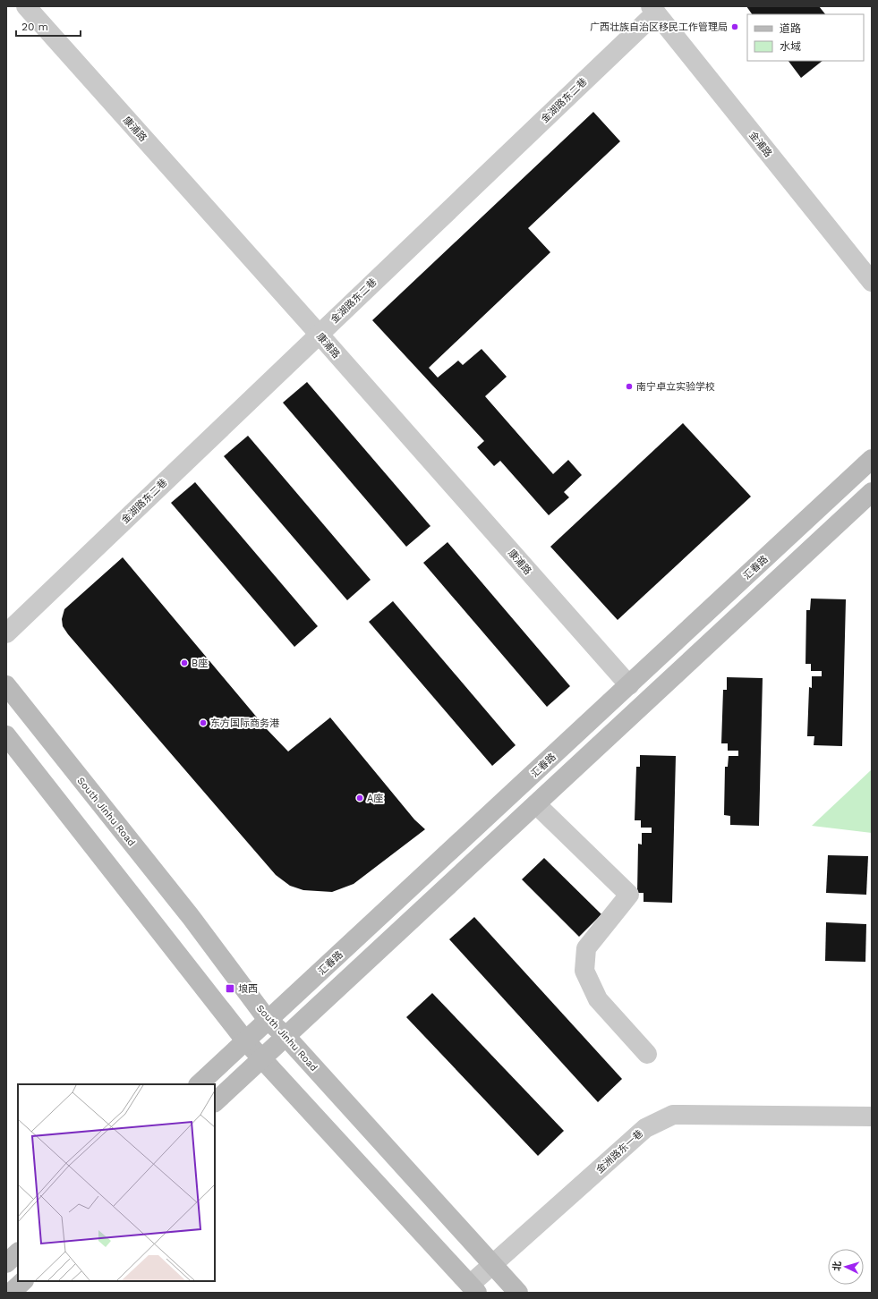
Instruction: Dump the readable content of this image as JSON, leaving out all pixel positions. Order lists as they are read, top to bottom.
{
  "streets": {
    "main road": ["汇春路", "South Jinhu Road"],
    "street": [
      "金湖路东二巷",
      "康浦路",
      "金浦路",
      "金洲路东一巷"
    ]
  },
  "crossings": [
    ["金湖路东二巷", "康浦路"],
    ["金湖路东二巷", "金浦路"],
    ["康浦路", "汇春路"],
    ["汇春路", "South Jinhu Road"],
    ["South Jinhu Road", "金洲路东一巷"]
  ],
  "places": {
    "other": [
      "广西壮族自治区移民工作管理局",
      "南宁卓立实验学校",
      "B座",
      "东方国际商务港",
      "A座"
    ],
    "transit": ["埌西"]
  },
  "legend": ["道路", "水域"],
  "scale_bar": "20 m",
  "north": "left"
}
